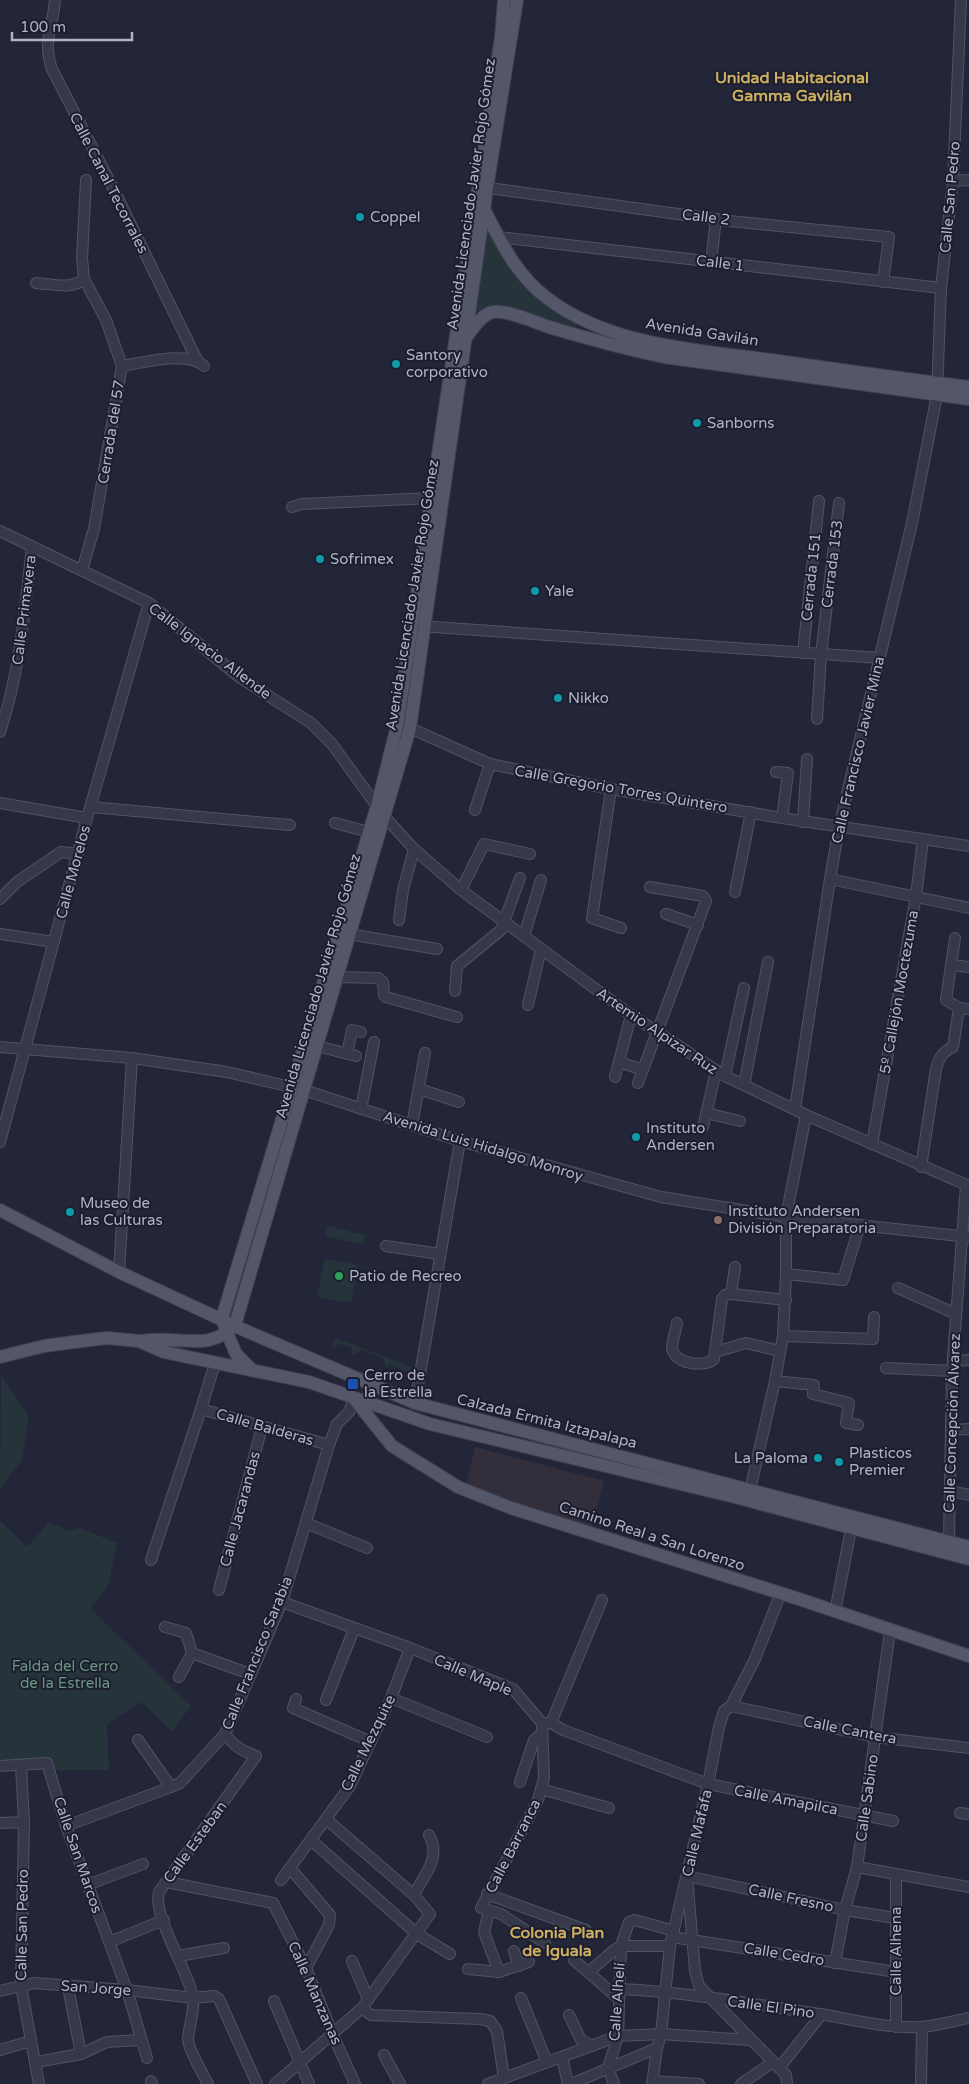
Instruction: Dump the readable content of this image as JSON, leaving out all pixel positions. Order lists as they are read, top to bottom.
{
  "streets": {
    "main road": [
      "Avenida Licenciado Javier Rojo Gómez",
      "Avenida Gavilán",
      "Calzada Ermita Iztapalapa",
      "Camino Real a San Lorenzo"
    ],
    "street": [
      "Calle Canal Tecorrales",
      "Calle San Pedro",
      "Calle 2",
      "Calle 1",
      "Cerrada del 57",
      "Cerrada 153",
      "Cerrada 151",
      "Calle Primavera",
      "Calle Ignacio Allende",
      "Calle Francisco Javier Mina",
      "Calle Gregorio Torres Quintero",
      "Calle Morelos",
      "5º Callejón Moctezuma",
      "Artemio Alpizar Ruz",
      "Avenida Luis Hidalgo Monroy",
      "Calle Concepción Álvarez",
      "Calle Balderas",
      "Calle Jacarandas",
      "Calle Francisco Sarabia",
      "Calle Maple",
      "Calle Cantera",
      "Calle Mezquite",
      "Calle Sabino",
      "Calle Amapilca",
      "Calle Mafafa",
      "Calle Esteban",
      "Calle Barranca",
      "Calle San Marcos",
      "Calle Fresno",
      "Calle Alhena",
      "Calle Cedro",
      "San Jorge",
      "Calle Manzanas",
      "Calle Alhelí",
      "Calle El Pino"
    ]
  },
  "crossings": [
    ["Calle Canal Tecorrales", "Cerrada del 57"],
    ["Avenida Licenciado Javier Rojo Gómez", "Calle 2"],
    ["Avenida Licenciado Javier Rojo Gómez", "Avenida Gavilán"],
    ["Avenida Licenciado Javier Rojo Gómez", "Calle Ignacio Allende"],
    ["Avenida Licenciado Javier Rojo Gómez", "Calle Gregorio Torres Quintero"],
    ["Avenida Licenciado Javier Rojo Gómez", "Artemio Alpizar Ruz"],
    ["Avenida Licenciado Javier Rojo Gómez", "Avenida Luis Hidalgo Monroy"],
    ["Avenida Licenciado Javier Rojo Gómez", "Calzada Ermita Iztapalapa"],
    ["Calle San Pedro", "Calle 1"],
    ["Calle San Pedro", "Avenida Gavilán"],
    ["Calle San Pedro", "Calle Francisco Javier Mina"],
    ["Calle San Pedro", "Calle San Marcos"],
    ["Calle San Pedro", "San Jorge"],
    ["Calle 2", "Calle 1"],
    ["Calle 1", "Avenida Gavilán"],
    ["Avenida Gavilán", "Calle Francisco Javier Mina"],
    ["Cerrada del 57", "Calle Ignacio Allende"],
    ["Calle Primavera", "Calle Ignacio Allende"],
    ["Calle Ignacio Allende", "Calle Morelos"],
    ["Calle Ignacio Allende", "Artemio Alpizar Ruz"],
    ["Calle Francisco Javier Mina", "Calle Gregorio Torres Quintero"],
    ["Calle Francisco Javier Mina", "Artemio Alpizar Ruz"],
    ["Calle Gregorio Torres Quintero", "5º Callejón Moctezuma"],
    ["Calle Morelos", "Avenida Luis Hidalgo Monroy"],
    ["5º Callejón Moctezuma", "Artemio Alpizar Ruz"],
    ["Artemio Alpizar Ruz", "Calle Concepción Álvarez"],
    ["Avenida Luis Hidalgo Monroy", "Calle Concepción Álvarez"],
    ["Calzada Ermita Iztapalapa", "Calle Concepción Álvarez"],
    ["Calzada Ermita Iztapalapa", "Camino Real a San Lorenzo"],
    ["Calzada Ermita Iztapalapa", "Calle Francisco Sarabia"],
    ["Calle Balderas", "Calle Jacarandas"],
    ["Calle Balderas", "Calle Francisco Sarabia"],
    ["Camino Real a San Lorenzo", "Calle Francisco Sarabia"],
    ["Camino Real a San Lorenzo", "Calle Sabino"],
    ["Camino Real a San Lorenzo", "Calle Mafafa"],
    ["Calle Francisco Sarabia", "Calle Maple"],
    ["Calle Francisco Sarabia", "Calle Esteban"],
    ["Calle Francisco Sarabia", "Calle San Marcos"],
    ["Calle Maple", "Calle Mezquite"],
    ["Calle Maple", "Calle Amapilca"],
    ["Calle Maple", "Calle Mafafa"],
    ["Calle Maple", "Calle Barranca"],
    ["Calle Cantera", "Calle Sabino"],
    ["Calle Cantera", "Calle Mafafa"],
    ["Calle Sabino", "Calle Amapilca"],
    ["Calle Sabino", "Calle Fresno"],
    ["Calle Sabino", "Calle Cedro"],
    ["Calle Amapilca", "Calle Mafafa"],
    ["Calle Mafafa", "Calle Fresno"],
    ["Calle Mafafa", "Calle Cedro"],
    ["Calle Mafafa", "Calle Alhelí"],
    ["Calle Mafafa", "Calle El Pino"],
    ["Calle Esteban", "San Jorge"],
    ["Calle Esteban", "Calle Manzanas"],
    ["Calle San Marcos", "San Jorge"],
    ["Calle Fresno", "Calle Alhena"],
    ["Calle Alhena", "Calle Cedro"],
    ["Calle Alhena", "Calle El Pino"],
    ["Calle Cedro", "Calle Alhelí"],
    ["Calle Alhelí", "Calle El Pino"]
  ],
  "districts": ["Unidad Habitacional Gamma Gavilán", "Colonia Plan de Iguala"],
  "parks": ["Falda del Cerro de la Estrella"],
  "places": {
    "other": [
      "Coppel",
      "Santory corporativo",
      "Sanborns",
      "Sofrimex",
      "Yale",
      "Nikko",
      "Instituto Andersen",
      "Museo de las Culturas",
      "Instituto Andersen División Preparatoria",
      "Patio de Recreo",
      "La Paloma",
      "Plasticos Premier"
    ],
    "transit": ["Cerro de la Estrella"]
  },
  "scale_bar": "100 m"
}
